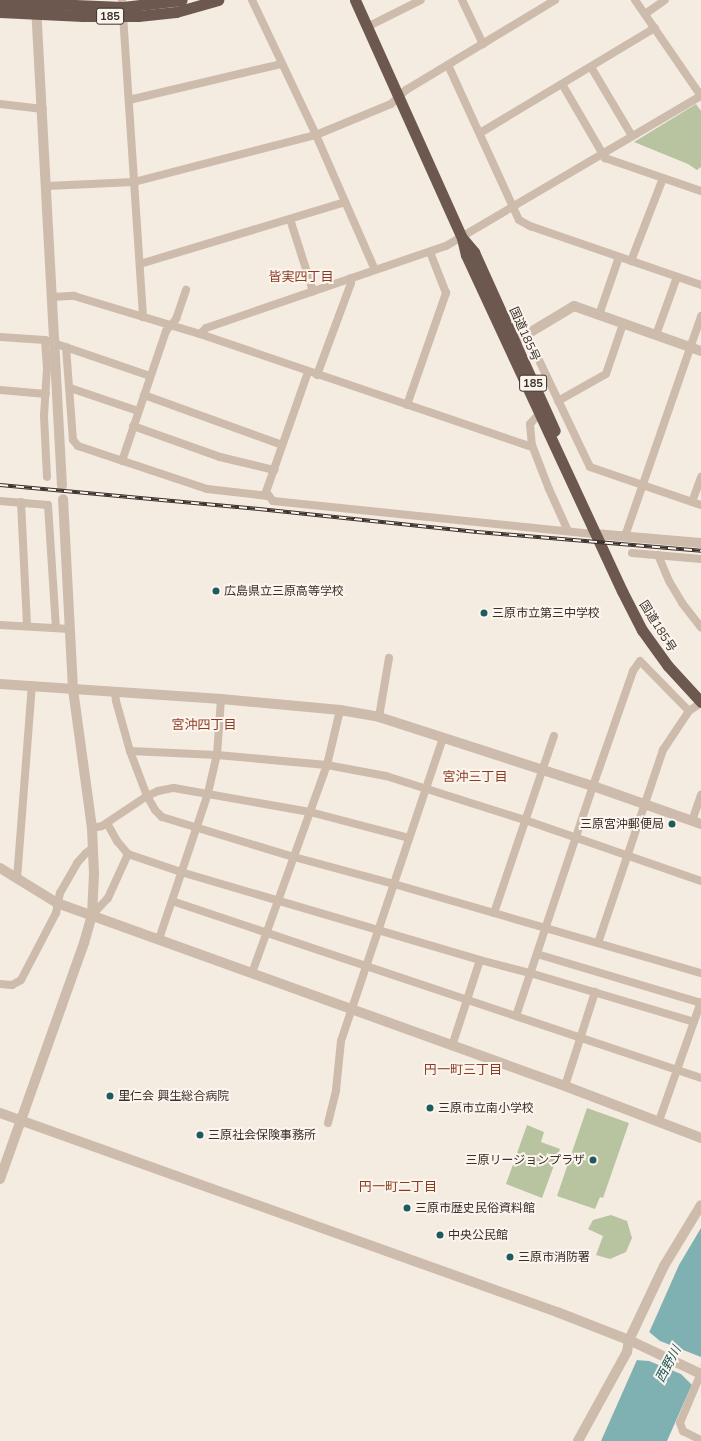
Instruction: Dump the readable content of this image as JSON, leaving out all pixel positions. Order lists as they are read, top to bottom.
{
  "streets": {
    "highway": ["185", "国道185号"]
  },
  "districts": [
    "皆実四丁目",
    "宮沖四丁目",
    "宮沖三丁目",
    "円一町三丁目",
    "円一町二丁目"
  ],
  "water": ["西野川"],
  "places": [
    "広島県立三原高等学校",
    "三原市立第三中学校",
    "三原宮沖郵便局",
    "里仁会 興生総合病院",
    "三原市立南小学校",
    "三原社会保険事務所",
    "三原リージョンプラザ",
    "三原市歴史民俗資料館",
    "中央公民館",
    "三原市消防署"
  ]
}
